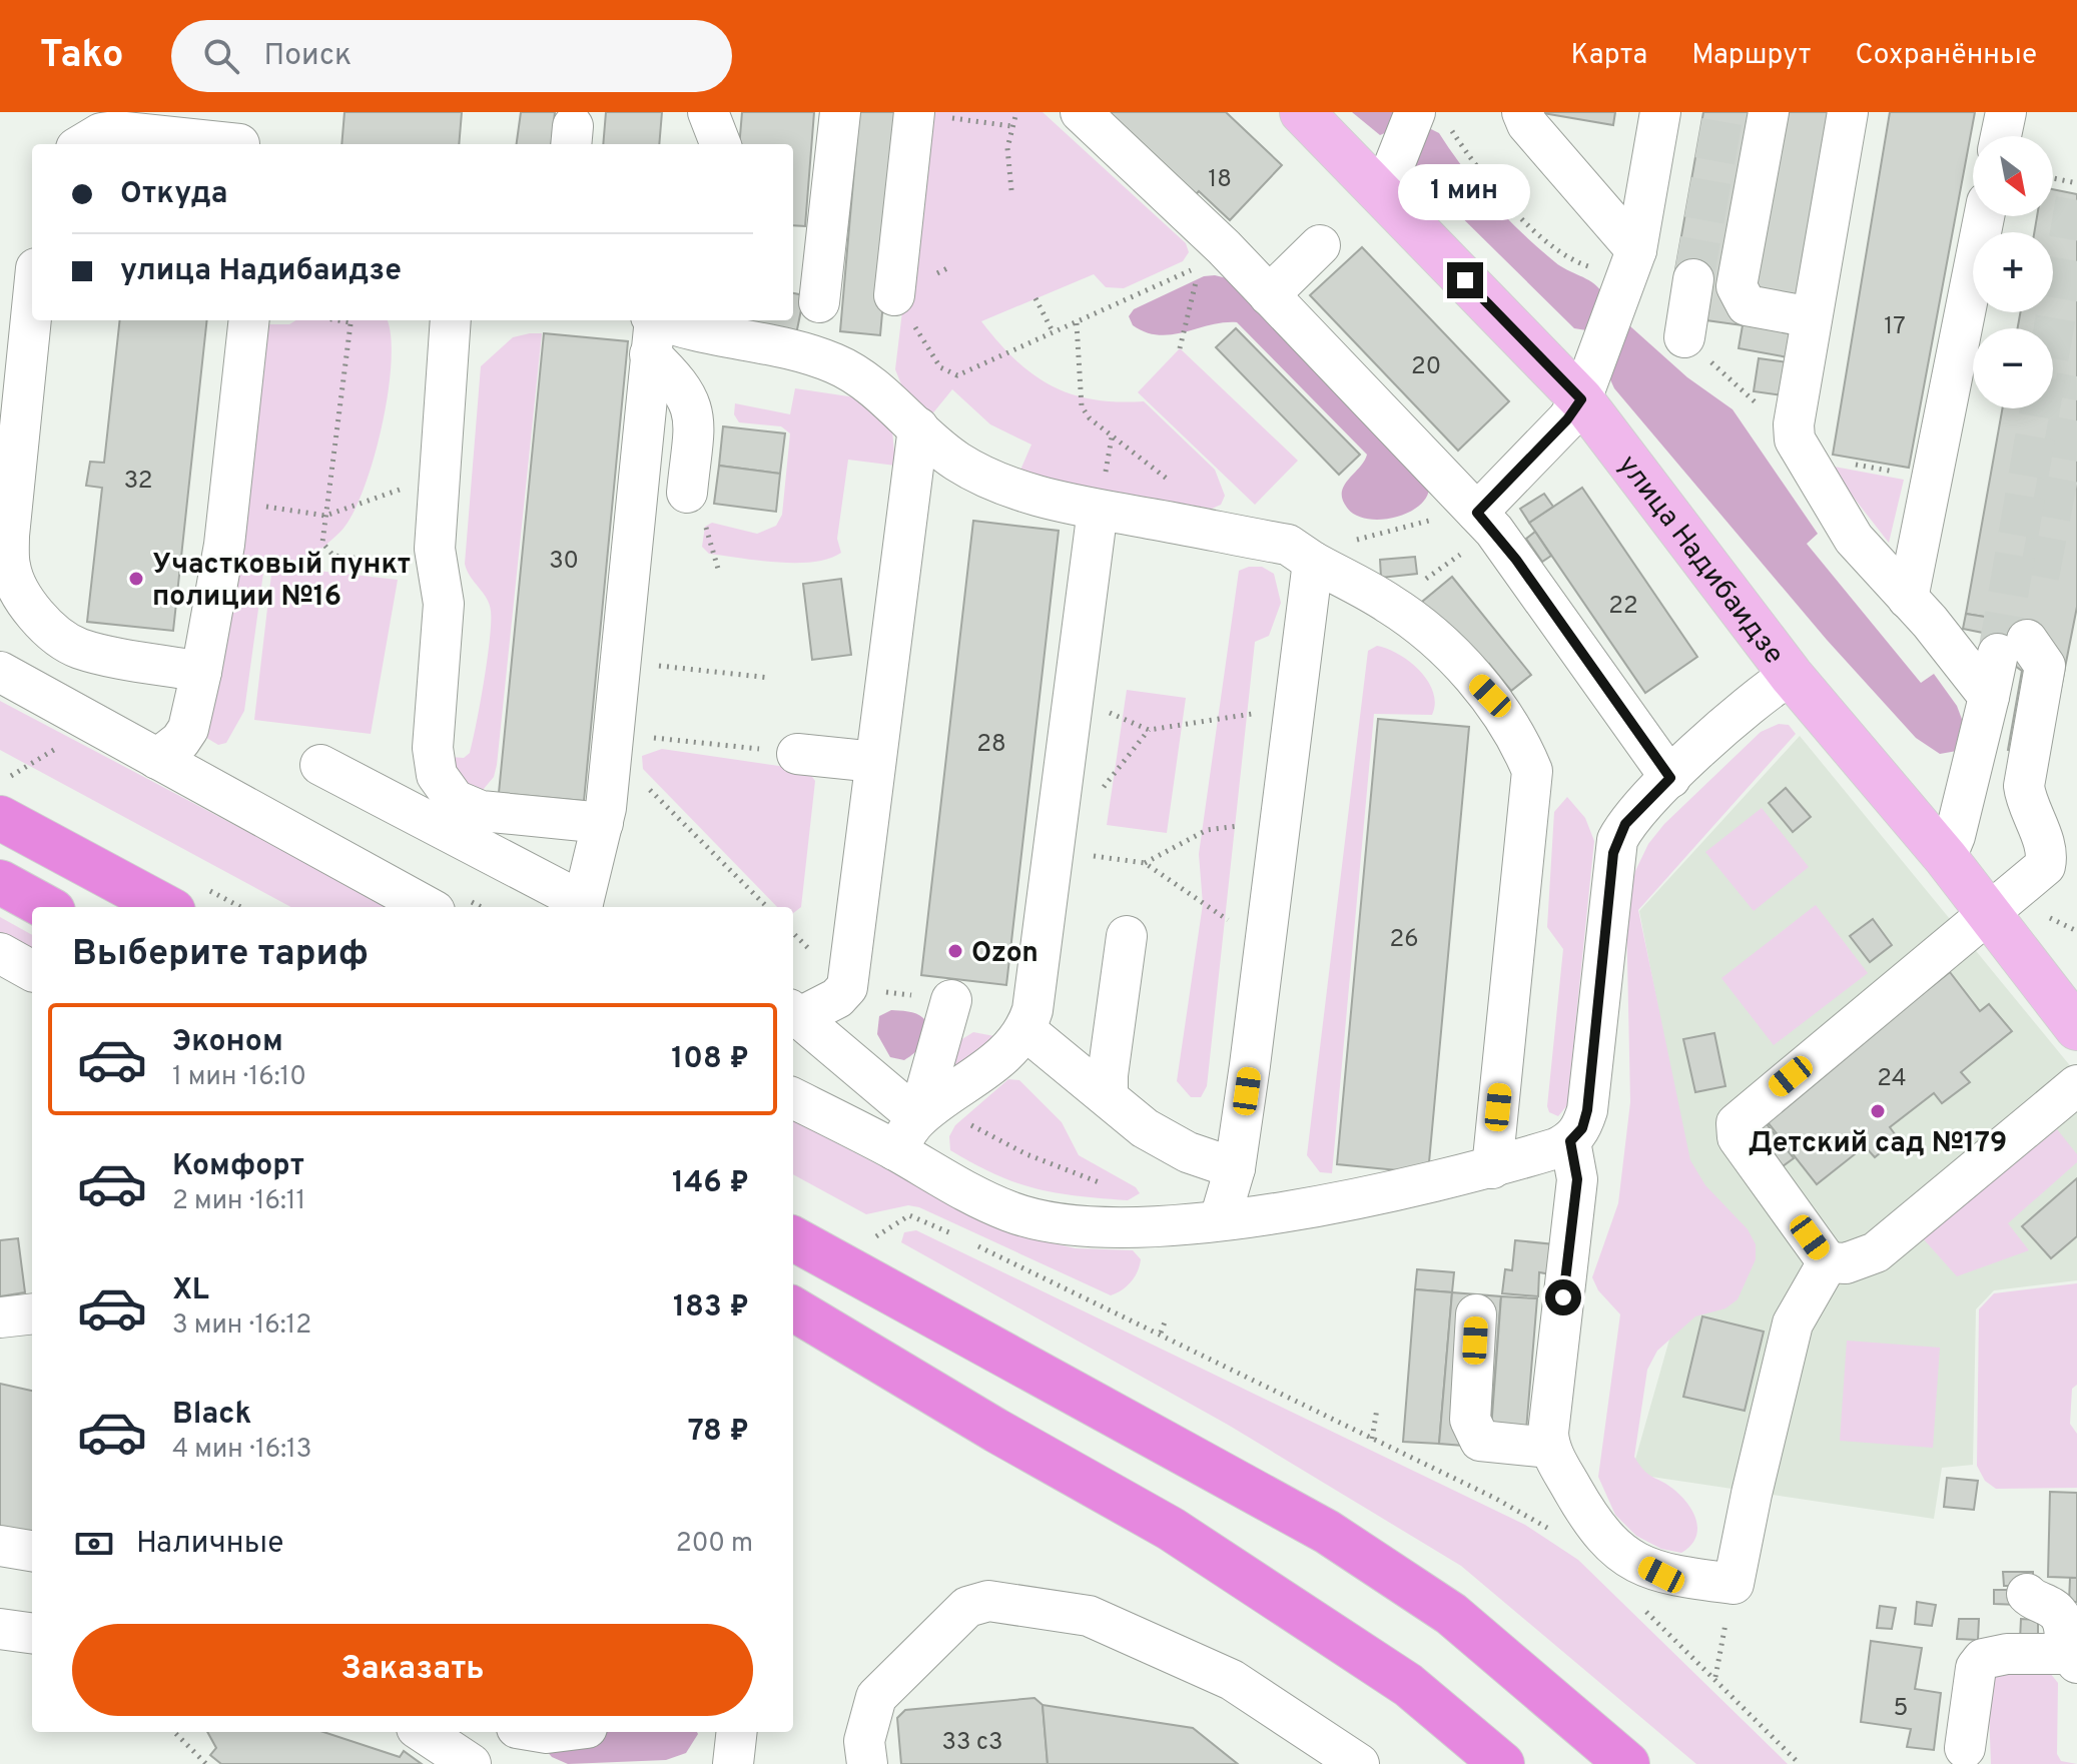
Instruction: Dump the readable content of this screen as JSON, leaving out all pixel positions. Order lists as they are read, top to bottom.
{
  "streets": {
    "main road": ["улица Надибаидзе"]
  },
  "places": ["Участковый пункт полиции №16", "Ozon", "Детский сад №179"],
  "house_numbers": [
    "18",
    "17",
    "20",
    "32",
    "30",
    "22",
    "28",
    "26",
    "24",
    "5",
    "33 с3"
  ],
  "north": "bottom right",
  "page": {
    "header": "Tako",
    "search": "Поиск",
    "nav": ["Карта", "Маршрут", "Сохранённые"],
    "map_buttons": ["+", "−"],
    "banner": ["Откуда", "улица Надибаидзе"],
    "bubble": "1 мин",
    "heading": "Выберите тариф",
    "list": [
      {
        "name": "Эконом",
        "note": "1 мин · 16:10",
        "value": "108 ₽"
      },
      {
        "name": "Комфорт",
        "note": "2 мин · 16:11",
        "value": "146 ₽"
      },
      {
        "name": "XL",
        "note": "3 мин · 16:12",
        "value": "183 ₽"
      },
      {
        "name": "Black",
        "note": "4 мин · 16:13",
        "value": "78 ₽"
      }
    ],
    "pay": ["Наличные", "200 m"],
    "buttons": "Заказать"
  }
}
